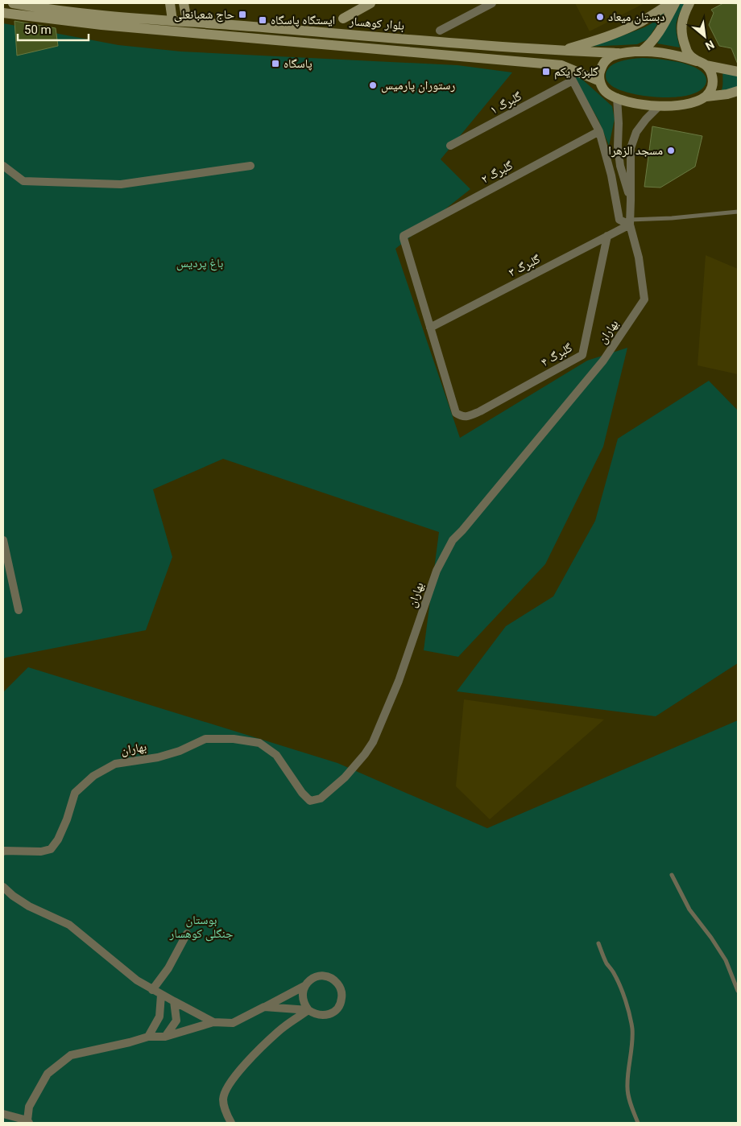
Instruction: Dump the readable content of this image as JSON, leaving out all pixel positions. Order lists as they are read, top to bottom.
{
  "streets": {
    "main road": ["بلوار کوهسار"],
    "street": [
      "گلبرگ ۱",
      "گلبرگ ۲",
      "گلبرگ ۳",
      "بهاران",
      "گلبرگ ۴"
    ]
  },
  "crossings": [
    ["گلبرگ ۲", "گلبرگ ۳"],
    ["گلبرگ ۲", "گلبرگ ۴"],
    ["گلبرگ ۳", "بهاران"],
    ["گلبرگ ۳", "گلبرگ ۴"]
  ],
  "parks": ["باغ پردیس", "بوستان جنگلی کوهسار"],
  "places": {
    "transit": [
      "حاج شعبانعلی",
      "ایستگاه پاسگاه",
      "پاسگاه",
      "گلبرگ یکم"
    ],
    "other": ["دبستان میعاد", "رستوران پارمیس", "مسجد الزهرا"]
  },
  "scale_bar": "50 m",
  "north": "bottom right"
}
